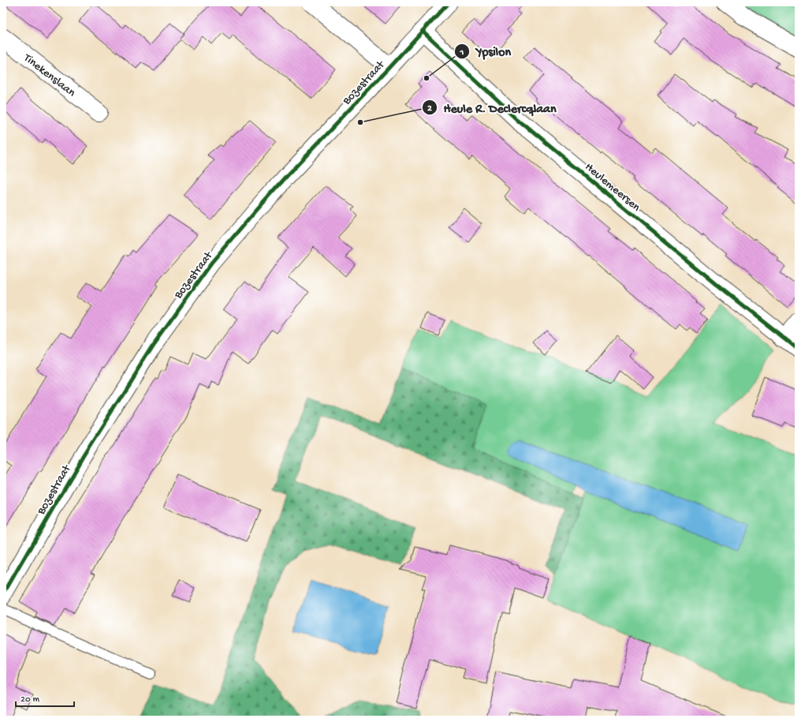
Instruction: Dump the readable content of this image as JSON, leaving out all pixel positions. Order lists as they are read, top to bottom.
{
  "streets": {
    "street": ["Tinekenslaan", "Bozestraat", "Heulemeersen"]
  },
  "crossings": [
    ["Bozestraat", "Heulemeersen"]
  ],
  "places": ["Ypsilon", "Heule R. Declercqlaan"],
  "scale_bar": "20 m"
}
